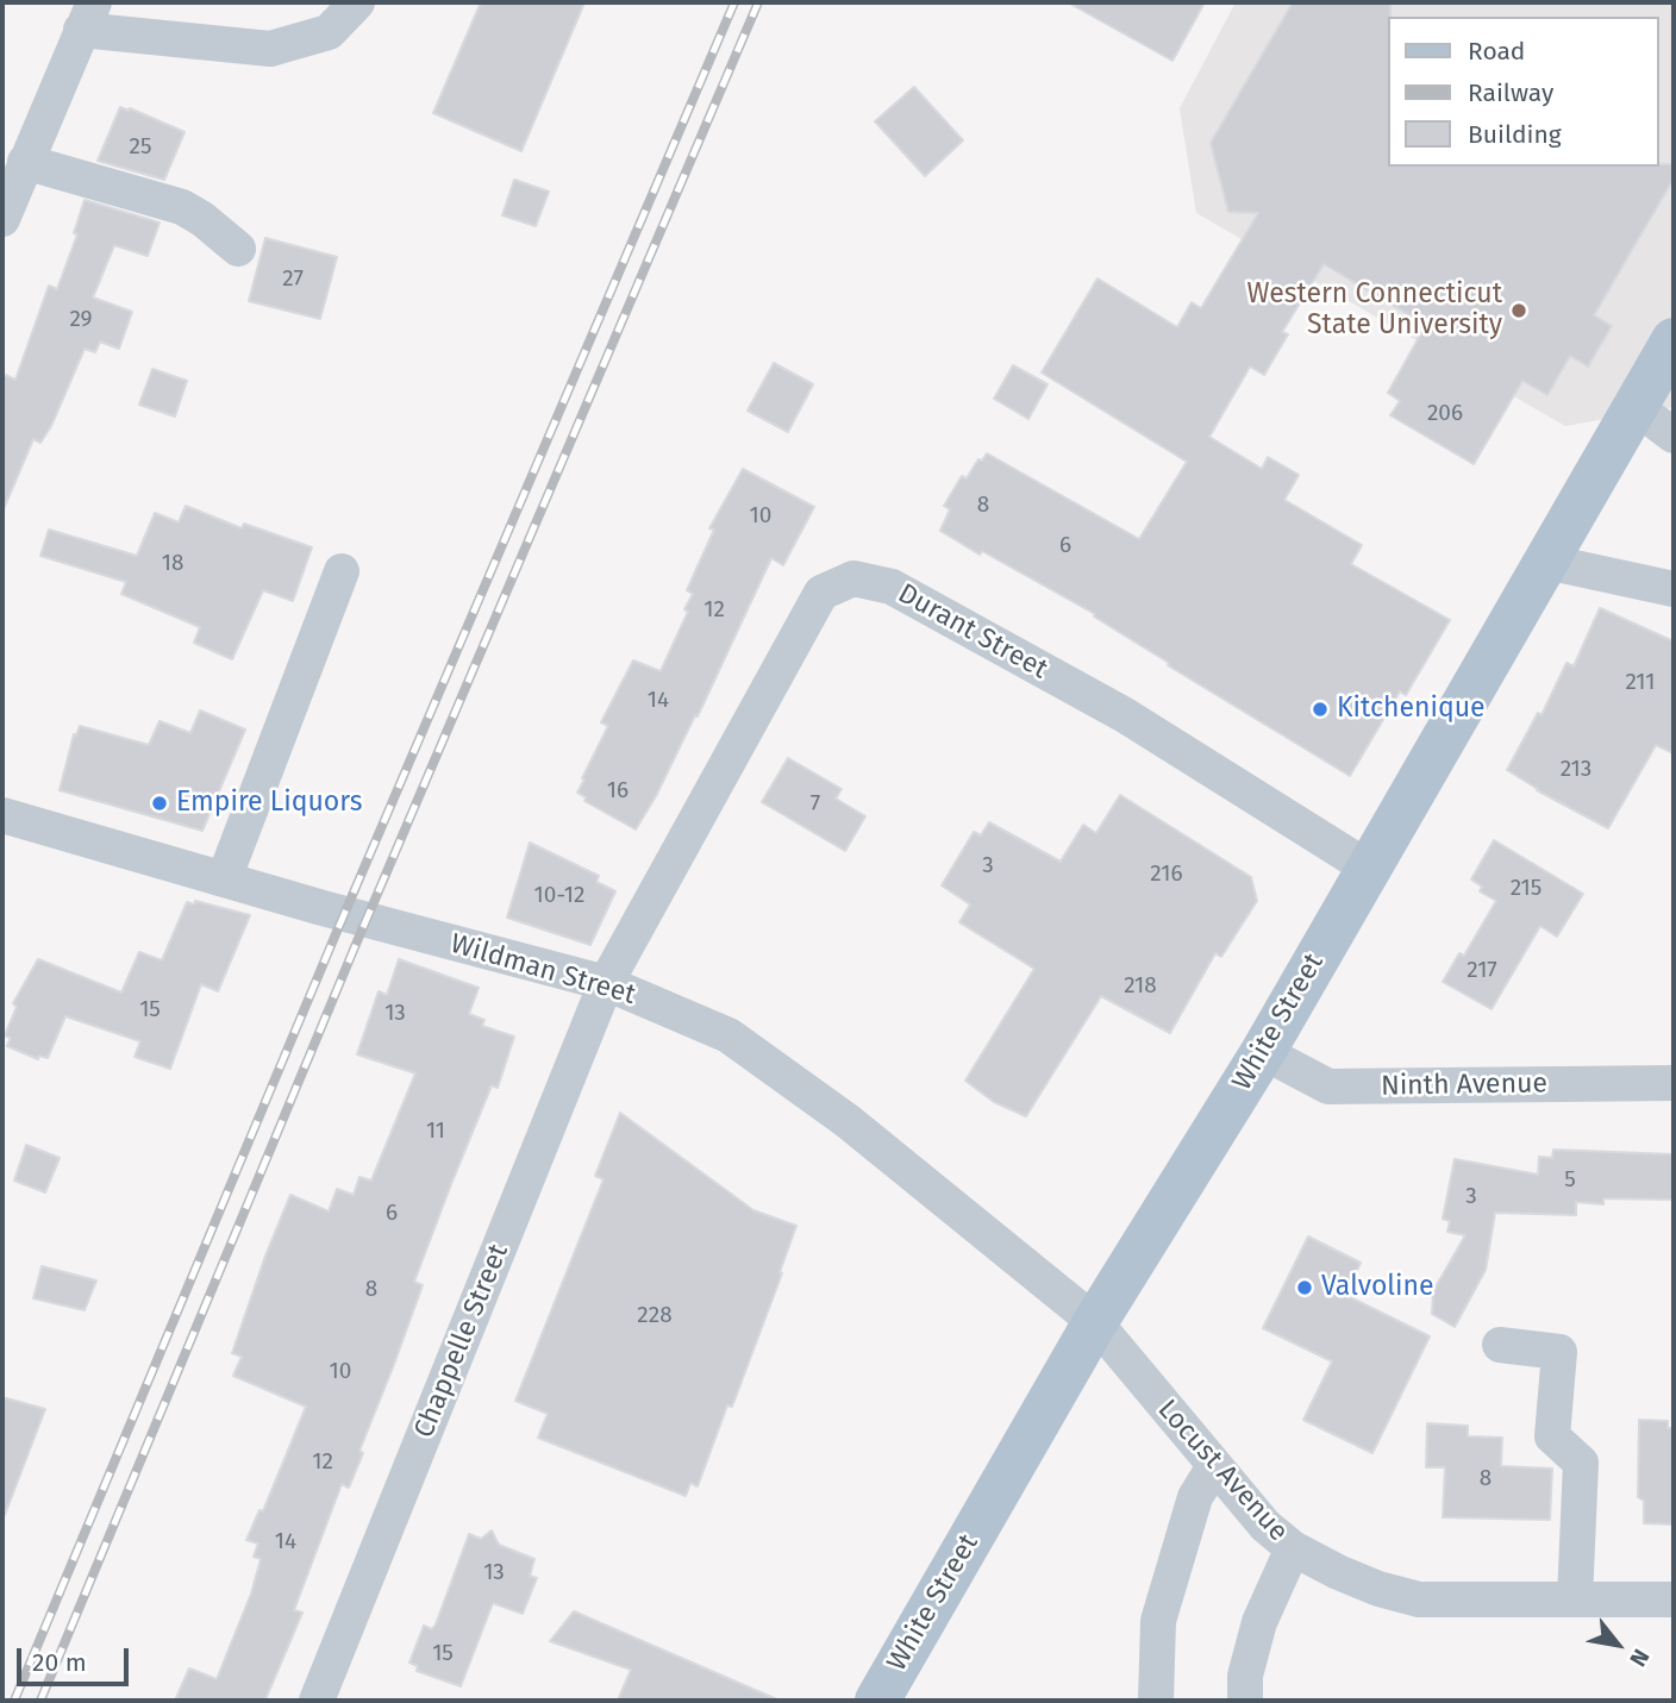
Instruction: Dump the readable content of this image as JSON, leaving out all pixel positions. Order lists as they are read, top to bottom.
{
  "streets": {
    "main road": ["White Street"],
    "street": [
      "Durant Street",
      "Wildman Street",
      "Ninth Avenue",
      "Chappelle Street",
      "Locust Avenue"
    ]
  },
  "crossings": [
    ["Durant Street", "Wildman Street"],
    ["Durant Street", "White Street"],
    ["Durant Street", "Chappelle Street"],
    ["Wildman Street", "White Street"],
    ["Wildman Street", "Chappelle Street"],
    ["Wildman Street", "Locust Avenue"],
    ["White Street", "Ninth Avenue"],
    ["White Street", "Locust Avenue"]
  ],
  "places": [
    "Western Connecticut State University",
    "Kitchenique",
    "Empire Liquors",
    "Valvoline"
  ],
  "house_numbers": [
    "25",
    "27",
    "29",
    "206",
    "8",
    "10",
    "6",
    "18",
    "12",
    "211",
    "14",
    "213",
    "16",
    "7",
    "3",
    "216",
    "215",
    "10-12",
    "217",
    "218",
    "15",
    "13",
    "11",
    "5",
    "3",
    "6",
    "8",
    "228",
    "10",
    "12",
    "8",
    "14",
    "13",
    "15"
  ],
  "legend": ["Road", "Railway", "Building"],
  "scale_bar": "20 m",
  "north": "bottom right"
}
